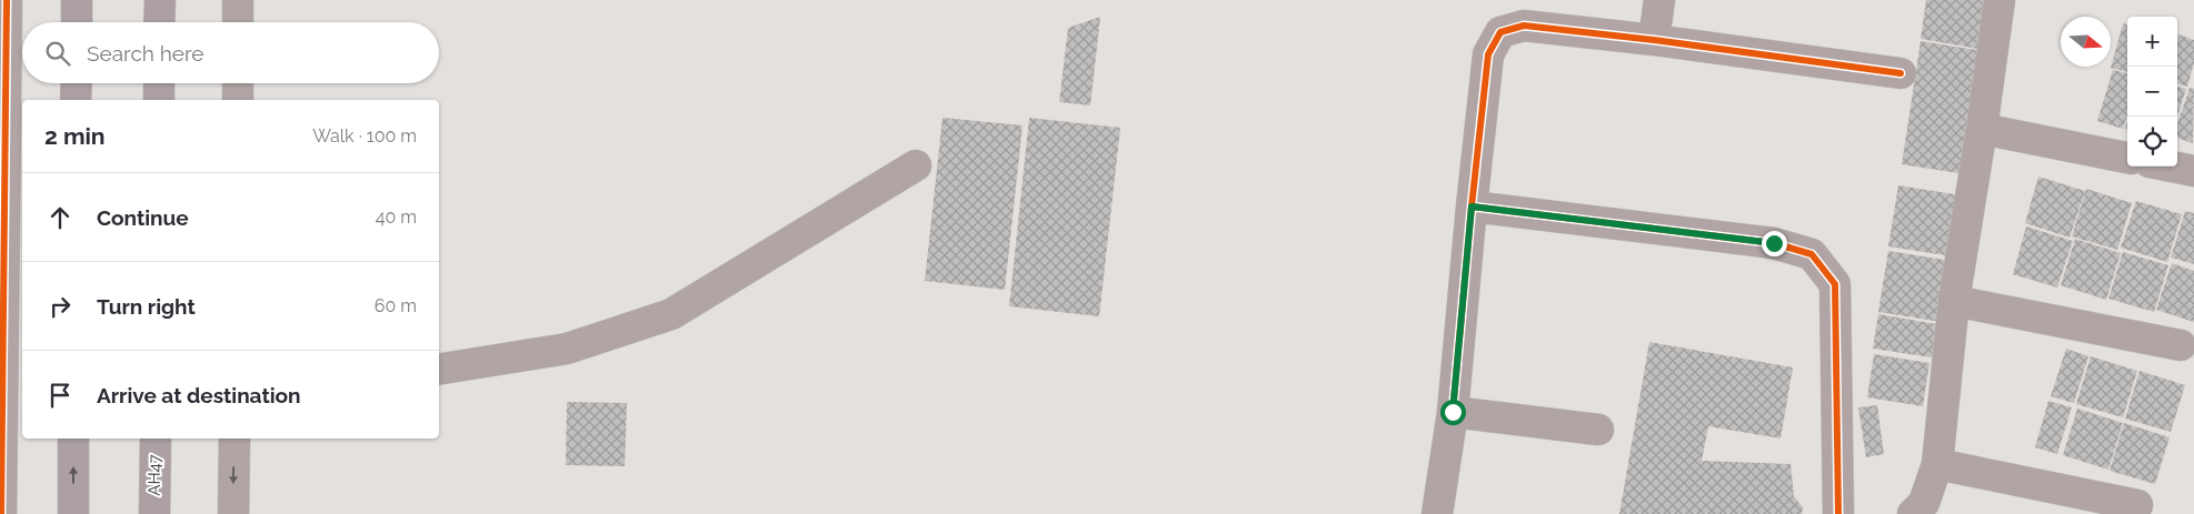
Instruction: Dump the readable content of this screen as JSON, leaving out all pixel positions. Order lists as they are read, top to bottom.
{
  "streets": {
    "highway": ["AH47"]
  },
  "north": "right",
  "page": {
    "map_buttons": ["+", "−"],
    "search": "Search here",
    "heading": ["2 min", "Walk · 100 m"],
    "list": [
      ["Continue", "40 m"],
      ["Turn right", "60 m"],
      "Arrive at destination"
    ]
  }
}
